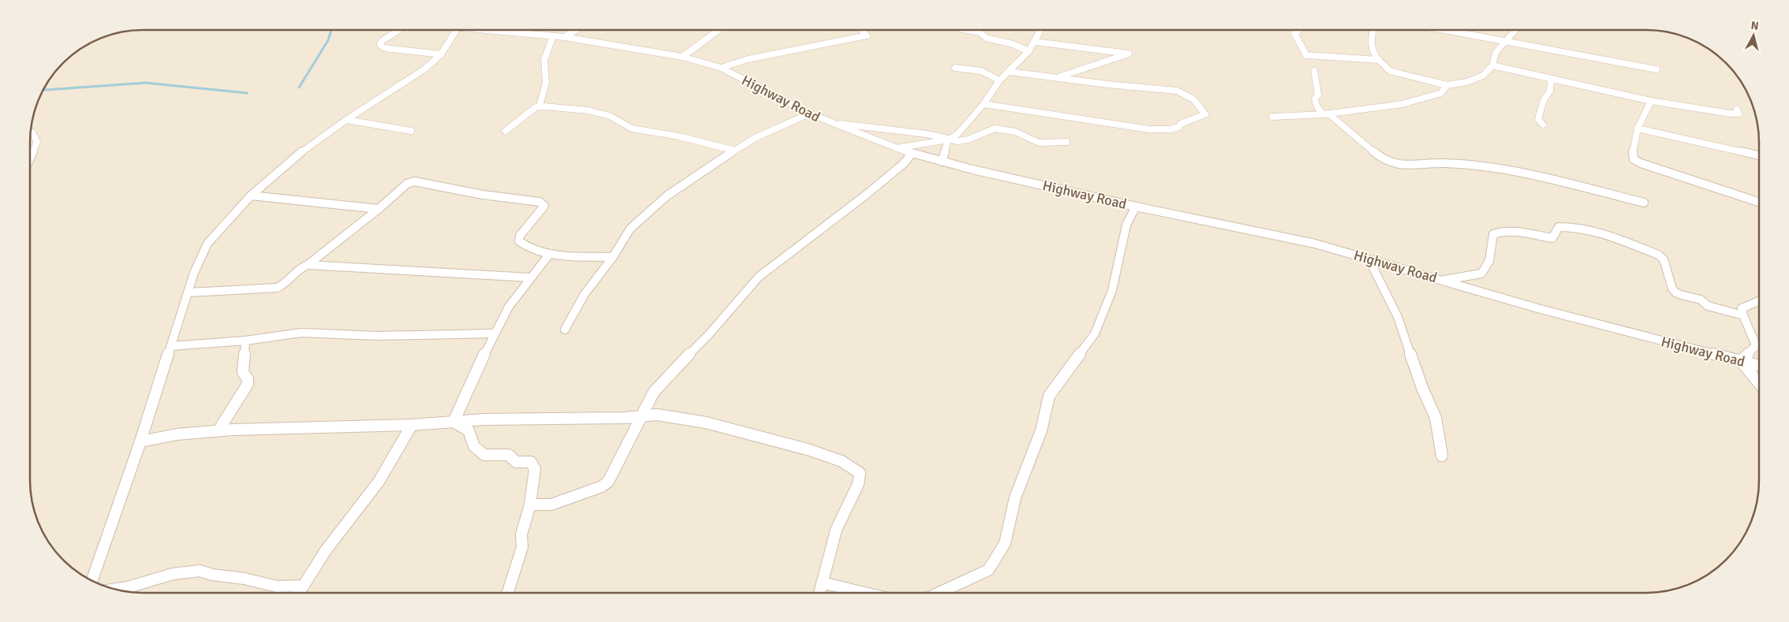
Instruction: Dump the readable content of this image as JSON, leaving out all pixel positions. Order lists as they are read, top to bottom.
{
  "streets": {
    "street": ["Highway Road"]
  },
  "north": "top"
}
